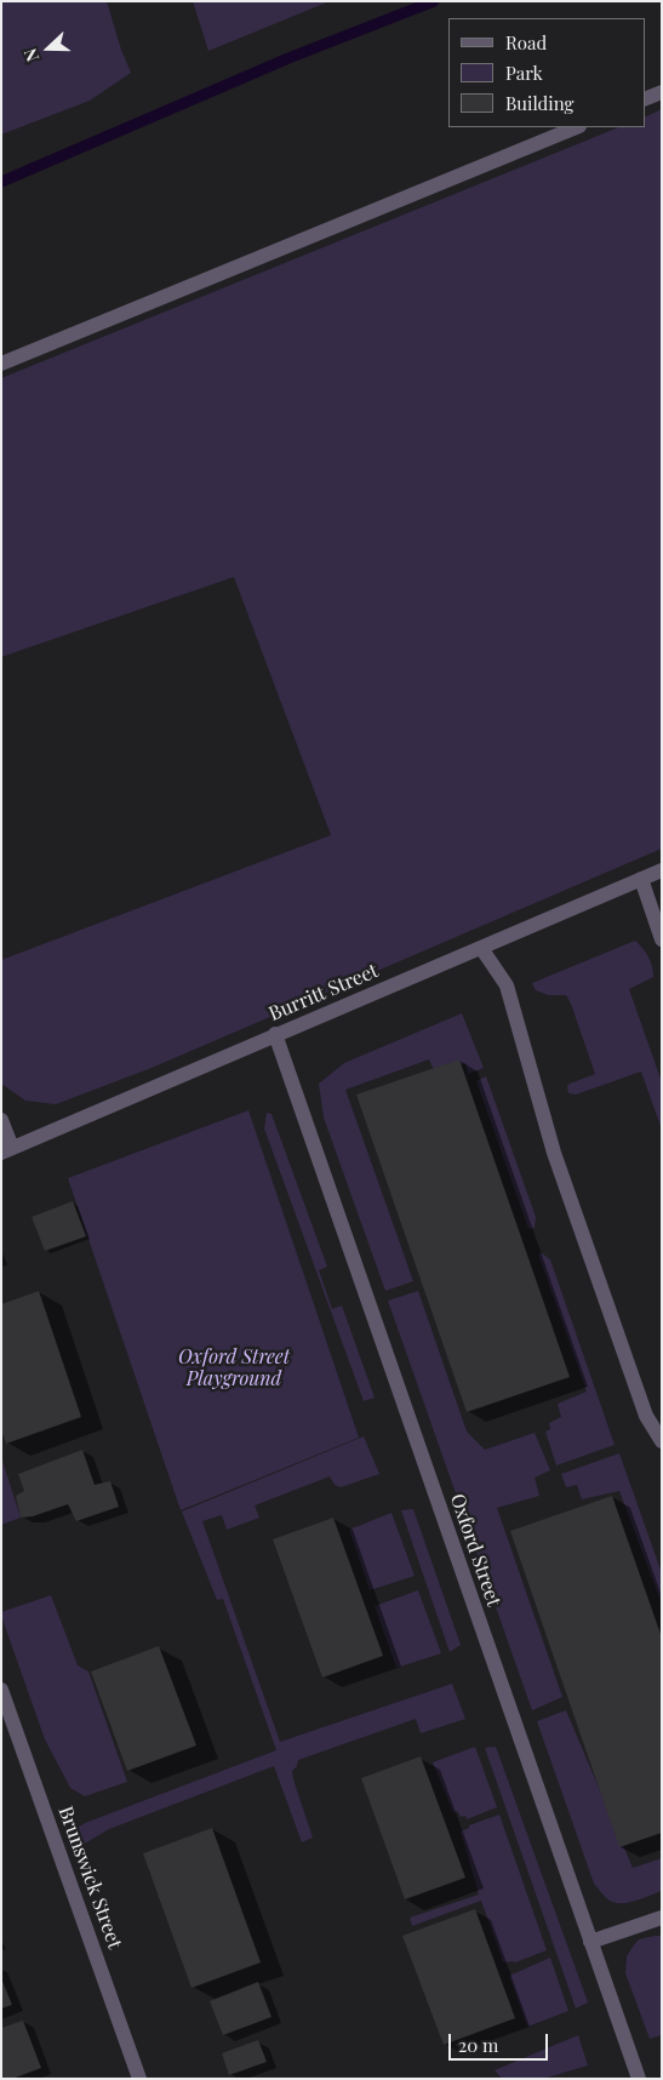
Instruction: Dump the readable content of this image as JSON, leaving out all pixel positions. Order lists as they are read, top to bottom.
{
  "streets": {
    "street": ["Burritt Street", "Oxford Street", "Brunswick Street"]
  },
  "crossings": [
    ["Burritt Street", "Oxford Street"]
  ],
  "parks": ["Oxford Street Playground"],
  "legend": ["Road", "Park", "Building"],
  "scale_bar": "20 m",
  "north": "left"
}
